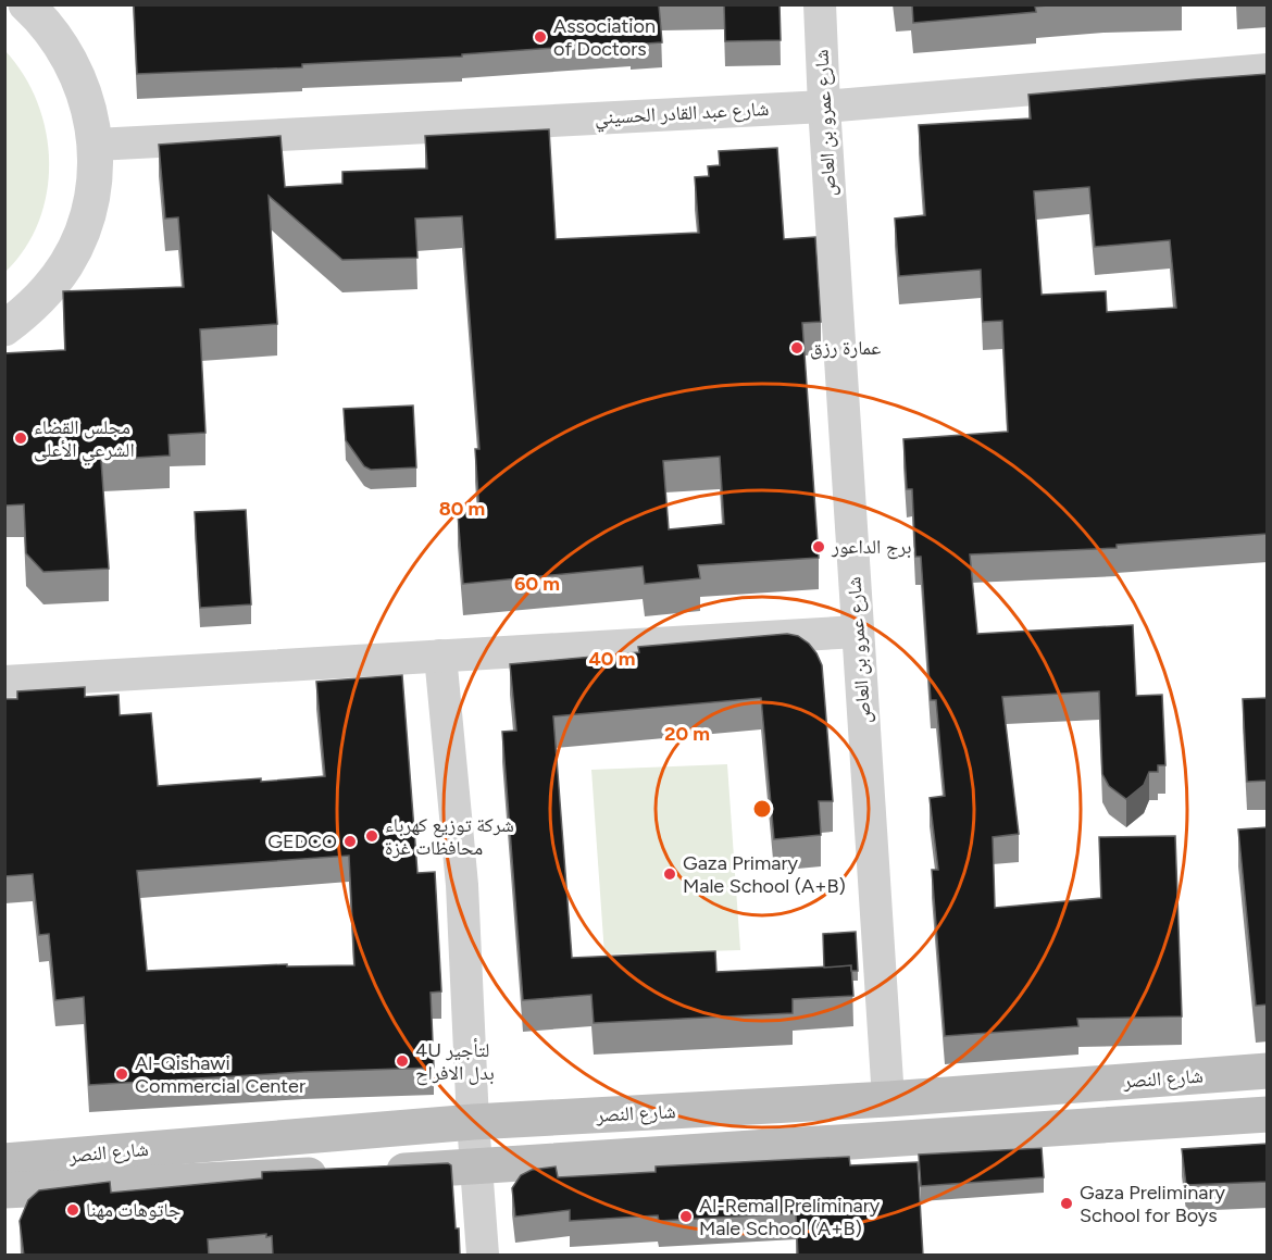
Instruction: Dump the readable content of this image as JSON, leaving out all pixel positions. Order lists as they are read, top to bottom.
{
  "streets": {
    "main road": ["شارع النصر"],
    "street": ["شارع عبد القادر الحسيني", "شارع عمرو بن العاص"]
  },
  "crossings": [
    ["شارع عبد القادر الحسيني", "شارع عمرو بن العاص"],
    ["شارع عمرو بن العاص", "شارع النصر"]
  ],
  "places": [
    "Association of Doctors",
    "عمارة رزق",
    "مجلس القضاء الشرعي الأعلى",
    "برج الداعور",
    "شركة توزيع كهرباء محافظات غزة",
    "GEDCO",
    "Gaza Primary Male School (A+B)",
    "4U لتأجير بدل الافراح",
    "Al-Qishawi Commercial Center",
    "Gaza Preliminary School for Boys",
    "جاتوهات مهنا",
    "Al-Remal Preliminary Male School (A+B)"
  ],
  "rings": [
    "80 m",
    "60 m",
    "40 m",
    "20 m"
  ]
}
